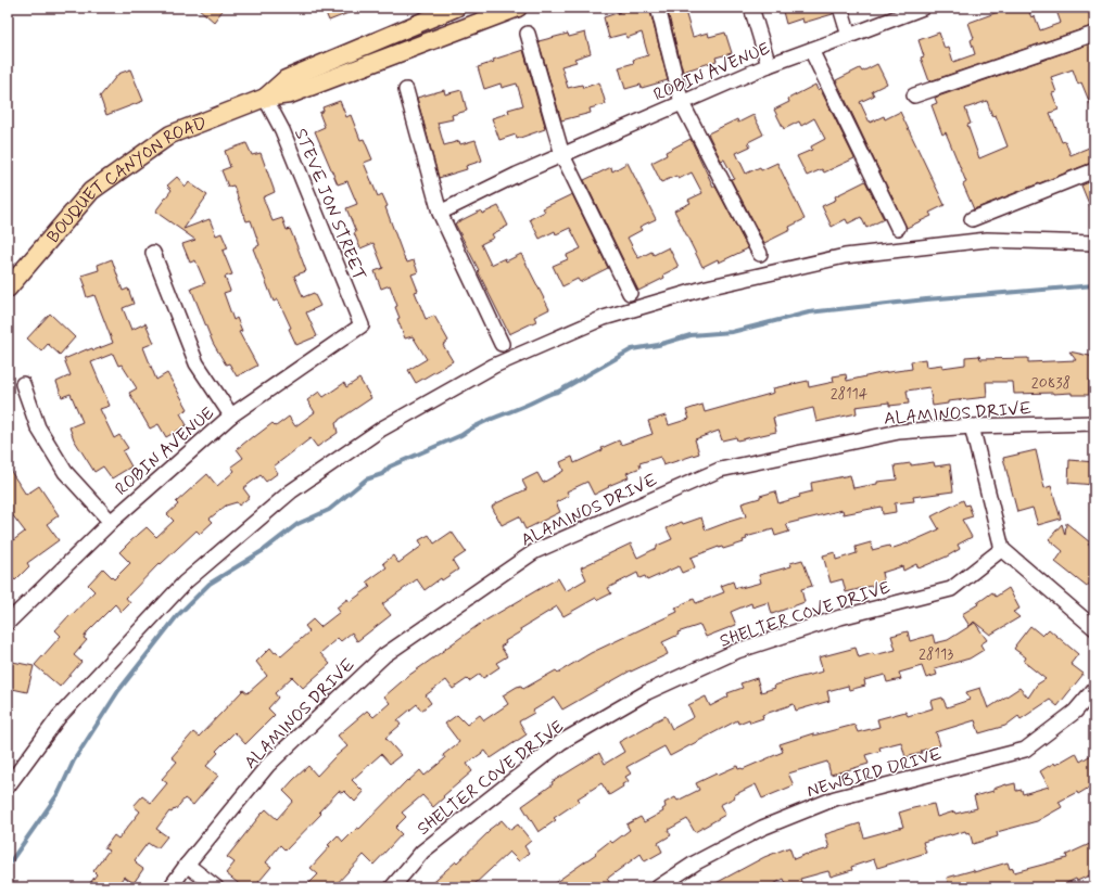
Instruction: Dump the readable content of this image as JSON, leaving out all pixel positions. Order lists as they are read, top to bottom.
{
  "streets": {
    "main road": ["BOUQUET CANYON ROAD"],
    "street": [
      "ROBIN AVENUE",
      "STEVE JON STREET",
      "ALAMINOS DRIVE",
      "SHELTER COVE DRIVE",
      "NEWBIRD DRIVE"
    ]
  },
  "crossings": [
    ["ROBIN AVENUE", "STEVE JON STREET"],
    ["BOUQUET CANYON ROAD", "STEVE JON STREET"]
  ],
  "house_numbers": ["20838", "28114", "28113"]
}
